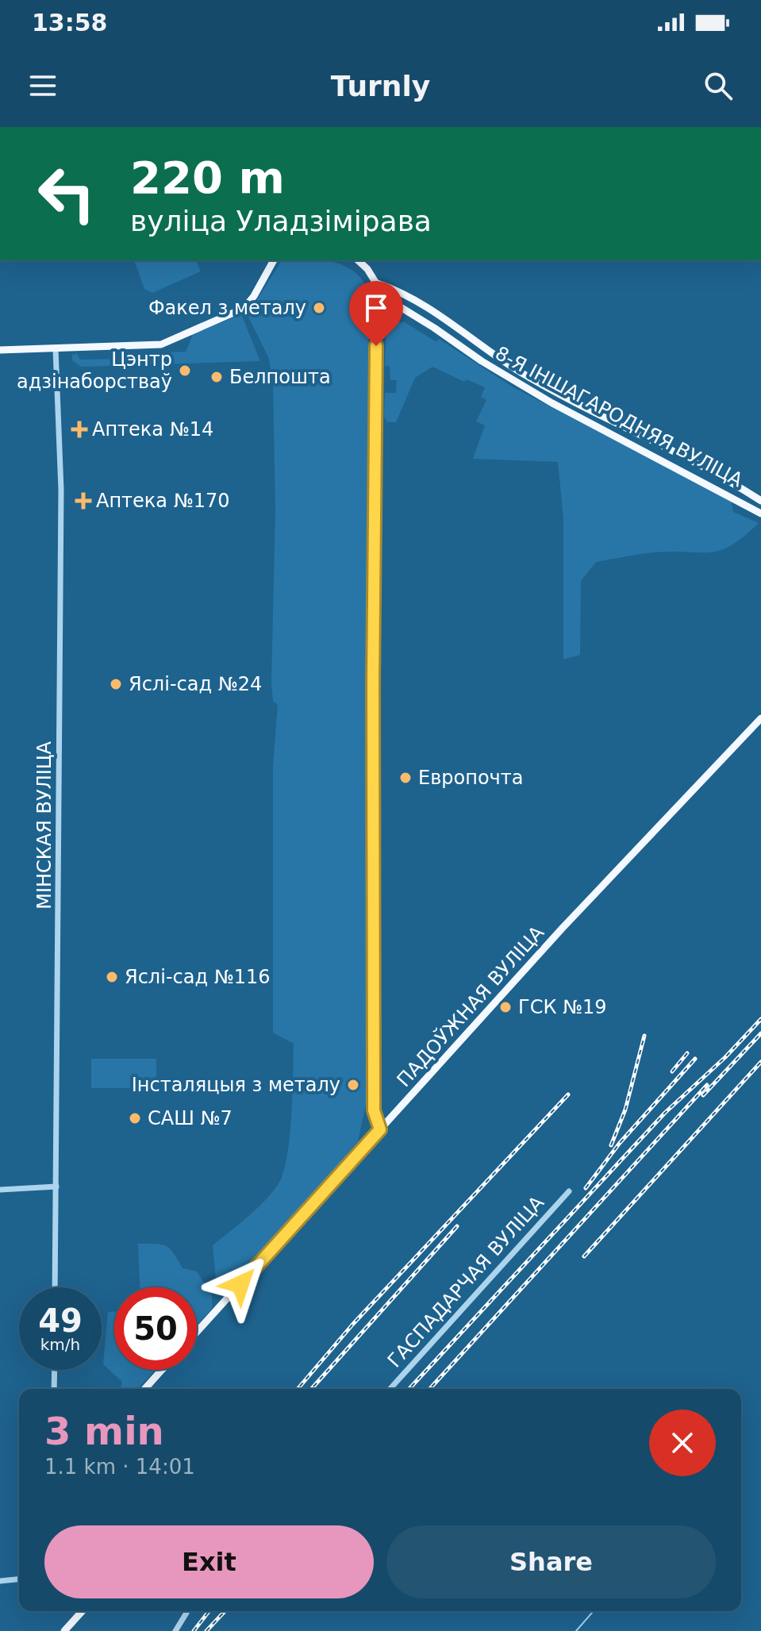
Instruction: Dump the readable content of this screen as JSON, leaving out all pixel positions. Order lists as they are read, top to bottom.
{
  "streets": {
    "main road": ["8-Я ІНШАГАРОДНЯЯ ВУЛІЦА", "ПАДОЎЖНАЯ ВУЛІЦА"],
    "street": ["МІНСКАЯ ВУЛІЦА", "ГАСПАДАРЧАЯ ВУЛІЦА"]
  },
  "places": {
    "other": [
      "Факел з металу",
      "Цэнтр адзінаборстваў",
      "Белпошта",
      "Яслі-сад №24",
      "Европочта",
      "Яслі-сад №116",
      "ГСК №19",
      "Інсталяцыя з металу",
      "САШ №7"
    ],
    "health": ["Аптека №14", "Аптека №170"]
  },
  "page": {
    "status": "13:58",
    "header": "Turnly",
    "turn": ["220 m", "вуліца Уладзімірава"],
    "speed": "49 km/h",
    "limit": "50",
    "heading": ["3 min", "1.1 km · 14:01"],
    "buttons": ["Exit", "Share"]
  }
}
